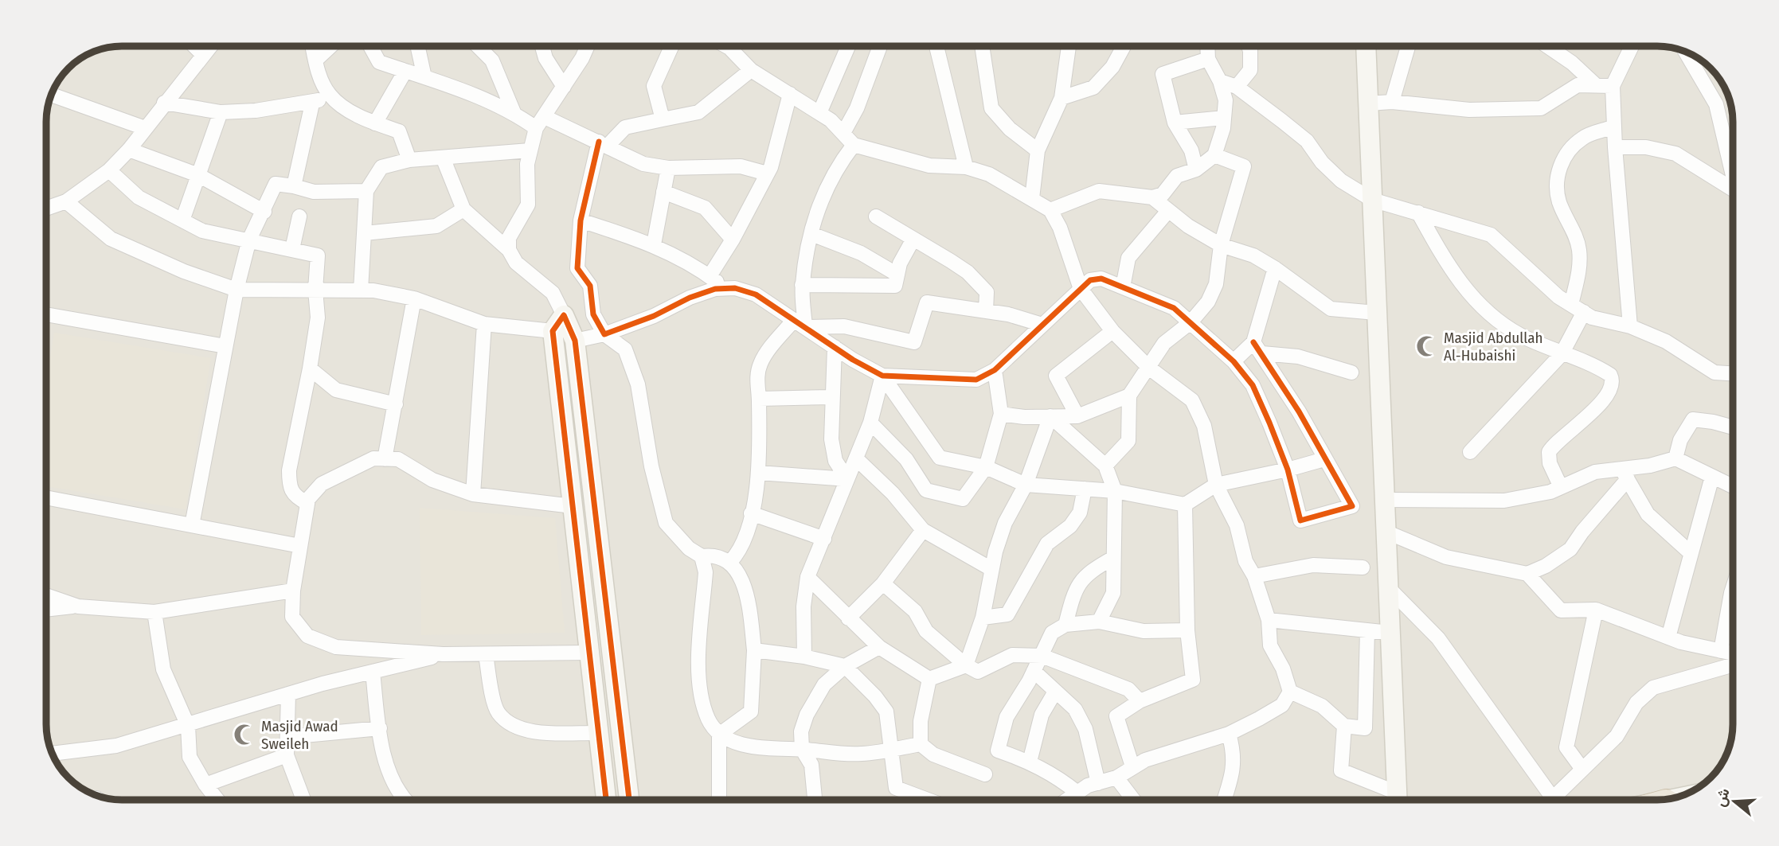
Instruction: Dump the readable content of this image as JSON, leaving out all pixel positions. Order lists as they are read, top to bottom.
{
  "places": {
    "mosque": ["Masjid Abdullah Al-Hubaishi", "Masjid Awad Sweileh"]
  },
  "north": "left"
}
